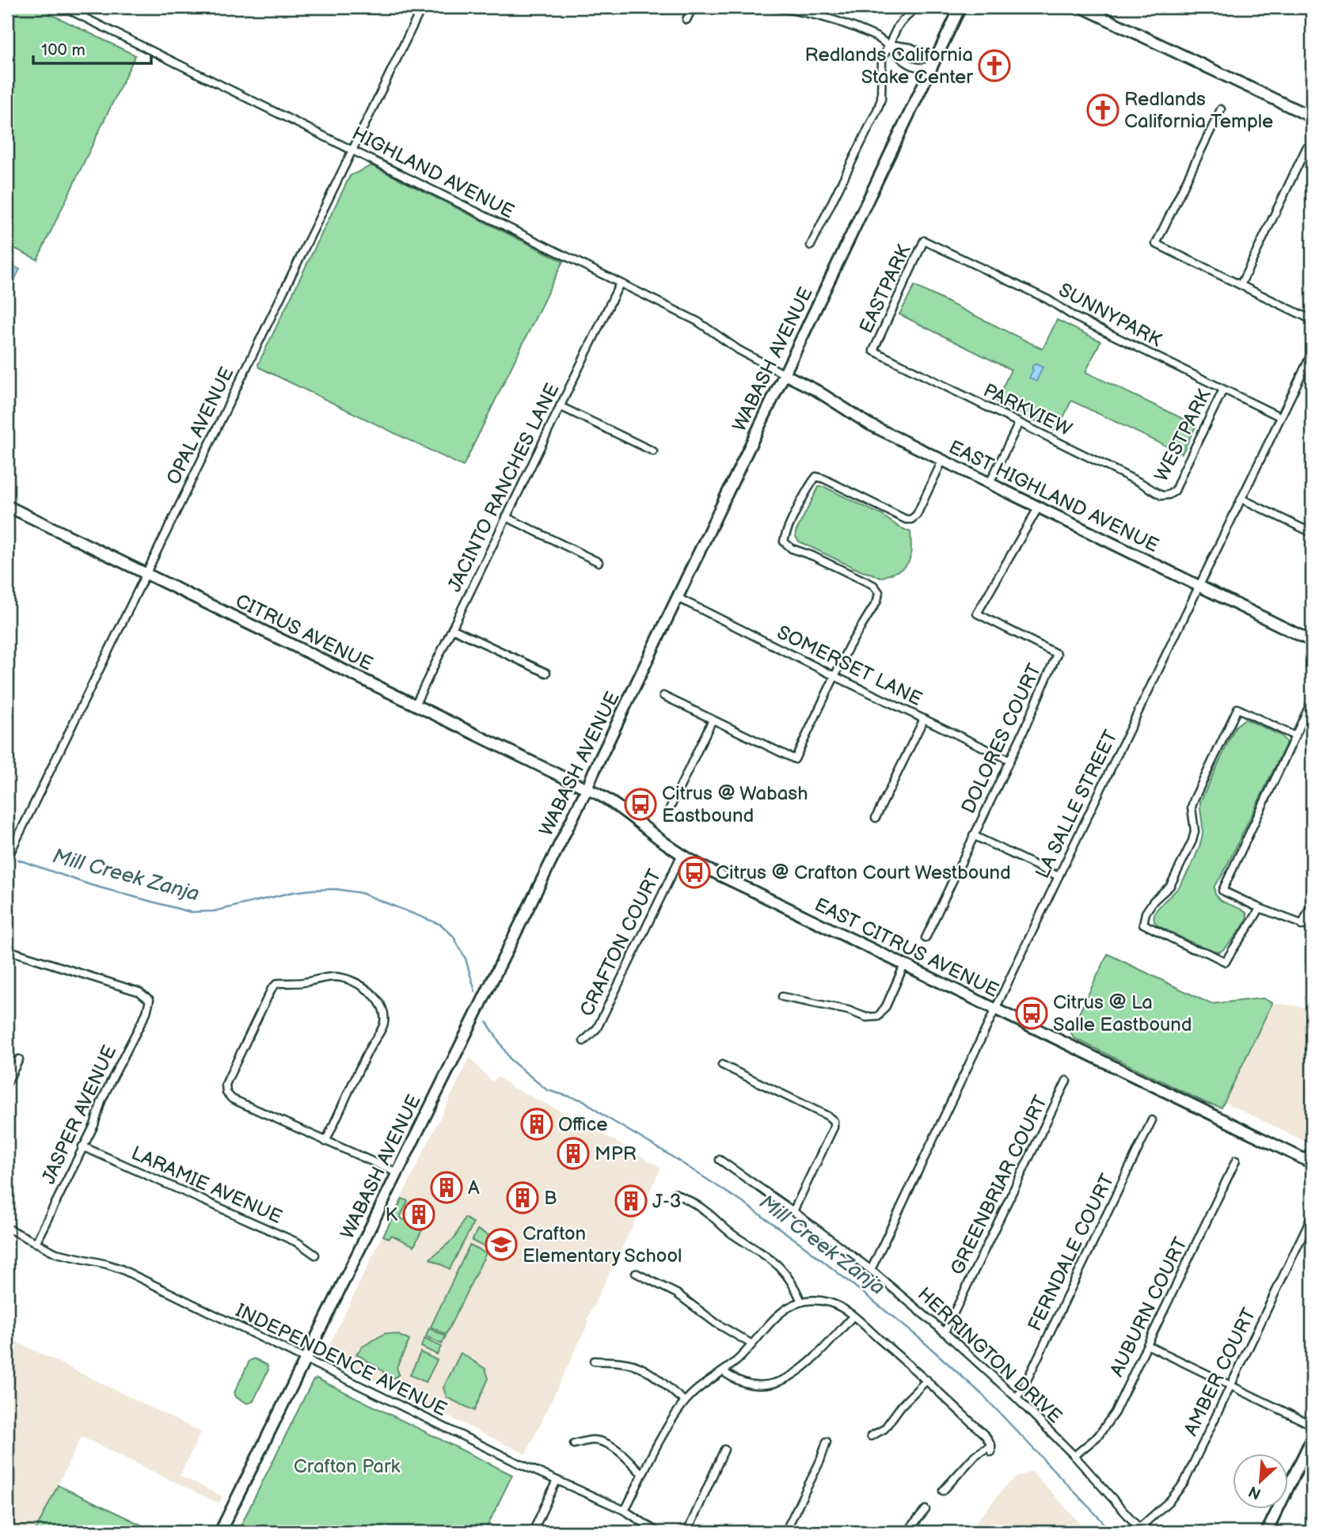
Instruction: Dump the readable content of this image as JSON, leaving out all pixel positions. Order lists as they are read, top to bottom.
{
  "streets": {
    "street": [
      "HIGHLAND AVENUE",
      "EASTPARK",
      "SUNNYPARK",
      "WABASH AVENUE",
      "PARKVIEW",
      "OPAL AVENUE",
      "WESTPARK",
      "JACINTO RANCHES LANE",
      "EAST HIGHLAND AVENUE",
      "CITRUS AVENUE",
      "SOMERSET LANE",
      "DOLORES COURT",
      "LA SALLE STREET",
      "CRAFTON COURT",
      "EAST CITRUS AVENUE",
      "JASPER AVENUE",
      "LARAMIE AVENUE",
      "GREENBRIAR COURT",
      "FERNDALE COURT",
      "AUBURN COURT",
      "HERRINGTON DRIVE",
      "INDEPENDENCE AVENUE",
      "AMBER COURT"
    ]
  },
  "crossings": [
    ["HIGHLAND AVENUE", "WABASH AVENUE"],
    ["HIGHLAND AVENUE", "OPAL AVENUE"],
    ["HIGHLAND AVENUE", "JACINTO RANCHES LANE"],
    ["HIGHLAND AVENUE", "EAST HIGHLAND AVENUE"],
    ["EASTPARK", "SUNNYPARK"],
    ["EASTPARK", "PARKVIEW"],
    ["SUNNYPARK", "WESTPARK"],
    ["SUNNYPARK", "LA SALLE STREET"],
    ["WABASH AVENUE", "EAST HIGHLAND AVENUE"],
    ["WABASH AVENUE", "CITRUS AVENUE"],
    ["WABASH AVENUE", "SOMERSET LANE"],
    ["WABASH AVENUE", "EAST CITRUS AVENUE"],
    ["WABASH AVENUE", "INDEPENDENCE AVENUE"],
    ["PARKVIEW", "WESTPARK"],
    ["OPAL AVENUE", "CITRUS AVENUE"],
    ["JACINTO RANCHES LANE", "CITRUS AVENUE"],
    ["EAST HIGHLAND AVENUE", "DOLORES COURT"],
    ["EAST HIGHLAND AVENUE", "LA SALLE STREET"],
    ["CITRUS AVENUE", "EAST CITRUS AVENUE"],
    ["SOMERSET LANE", "DOLORES COURT"],
    ["LA SALLE STREET", "EAST CITRUS AVENUE"],
    ["LA SALLE STREET", "HERRINGTON DRIVE"],
    ["CRAFTON COURT", "EAST CITRUS AVENUE"],
    ["JASPER AVENUE", "LARAMIE AVENUE"],
    ["JASPER AVENUE", "INDEPENDENCE AVENUE"],
    ["GREENBRIAR COURT", "HERRINGTON DRIVE"],
    ["FERNDALE COURT", "HERRINGTON DRIVE"],
    ["AUBURN COURT", "HERRINGTON DRIVE"],
    ["HERRINGTON DRIVE", "AMBER COURT"]
  ],
  "water": ["Mill Creek Zanja"],
  "parks": ["Crafton Park"],
  "places": {
    "church": ["Redlands California Stake Center", "Redlands California Temple"],
    "bus stop": ["Citrus @ Wabash Eastbound", "Citrus @ Crafton Court Westbound", "Citrus @ La Salle Eastbound"],
    "building": [
      "Office",
      "MPR",
      "A",
      "B",
      "J-3",
      "K"
    ],
    "school or university": ["Crafton Elementary School"]
  },
  "scale_bar": "100 m",
  "north": "bottom left"
}
